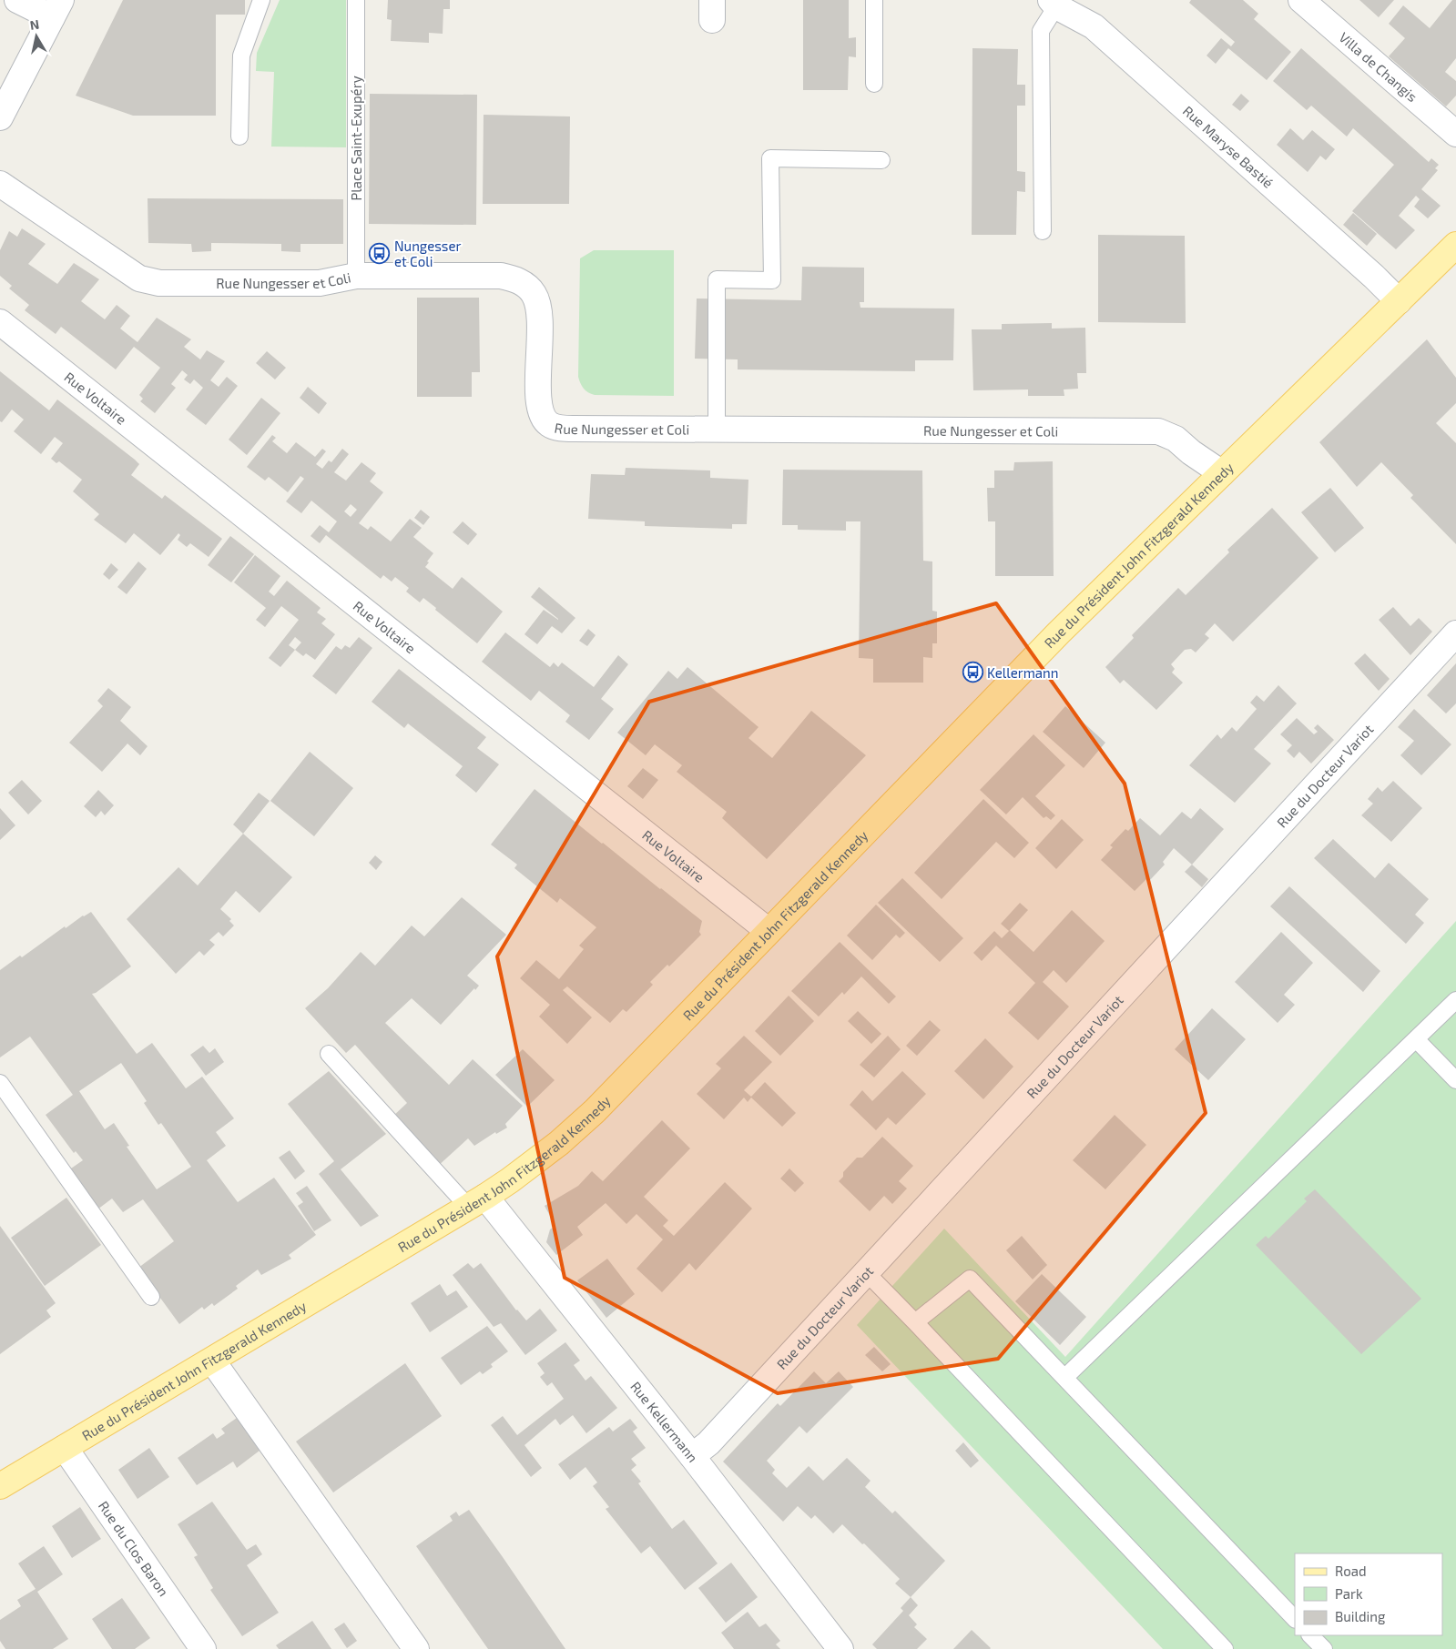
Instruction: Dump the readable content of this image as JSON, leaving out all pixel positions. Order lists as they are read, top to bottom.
{
  "streets": {
    "main road": ["Rue du Président John Fitzgerald Kennedy"],
    "street": [
      "Villa de Changis",
      "Rue Maryse Bastié",
      "Rue Nungesser et Coli",
      "Rue Voltaire",
      "Rue du Docteur Variot",
      "Rue Kellermann",
      "Rue du Clos Baron"
    ],
    "lane": ["Place Saint-Exupéry"]
  },
  "crossings": [
    ["Place Saint-Exupéry", "Rue Nungesser et Coli"],
    ["Rue Maryse Bastié", "Rue du Président John Fitzgerald Kennedy"],
    ["Rue Nungesser et Coli", "Rue du Président John Fitzgerald Kennedy"],
    ["Rue Voltaire", "Rue du Président John Fitzgerald Kennedy"],
    ["Rue du Président John Fitzgerald Kennedy", "Rue Kellermann"],
    ["Rue du Président John Fitzgerald Kennedy", "Rue du Clos Baron"],
    ["Rue du Docteur Variot", "Rue Kellermann"]
  ],
  "places": {
    "bus stop": ["Nungesser et Coli", "Kellermann"]
  },
  "legend": ["Road", "Park", "Building"],
  "north": "top"
}
